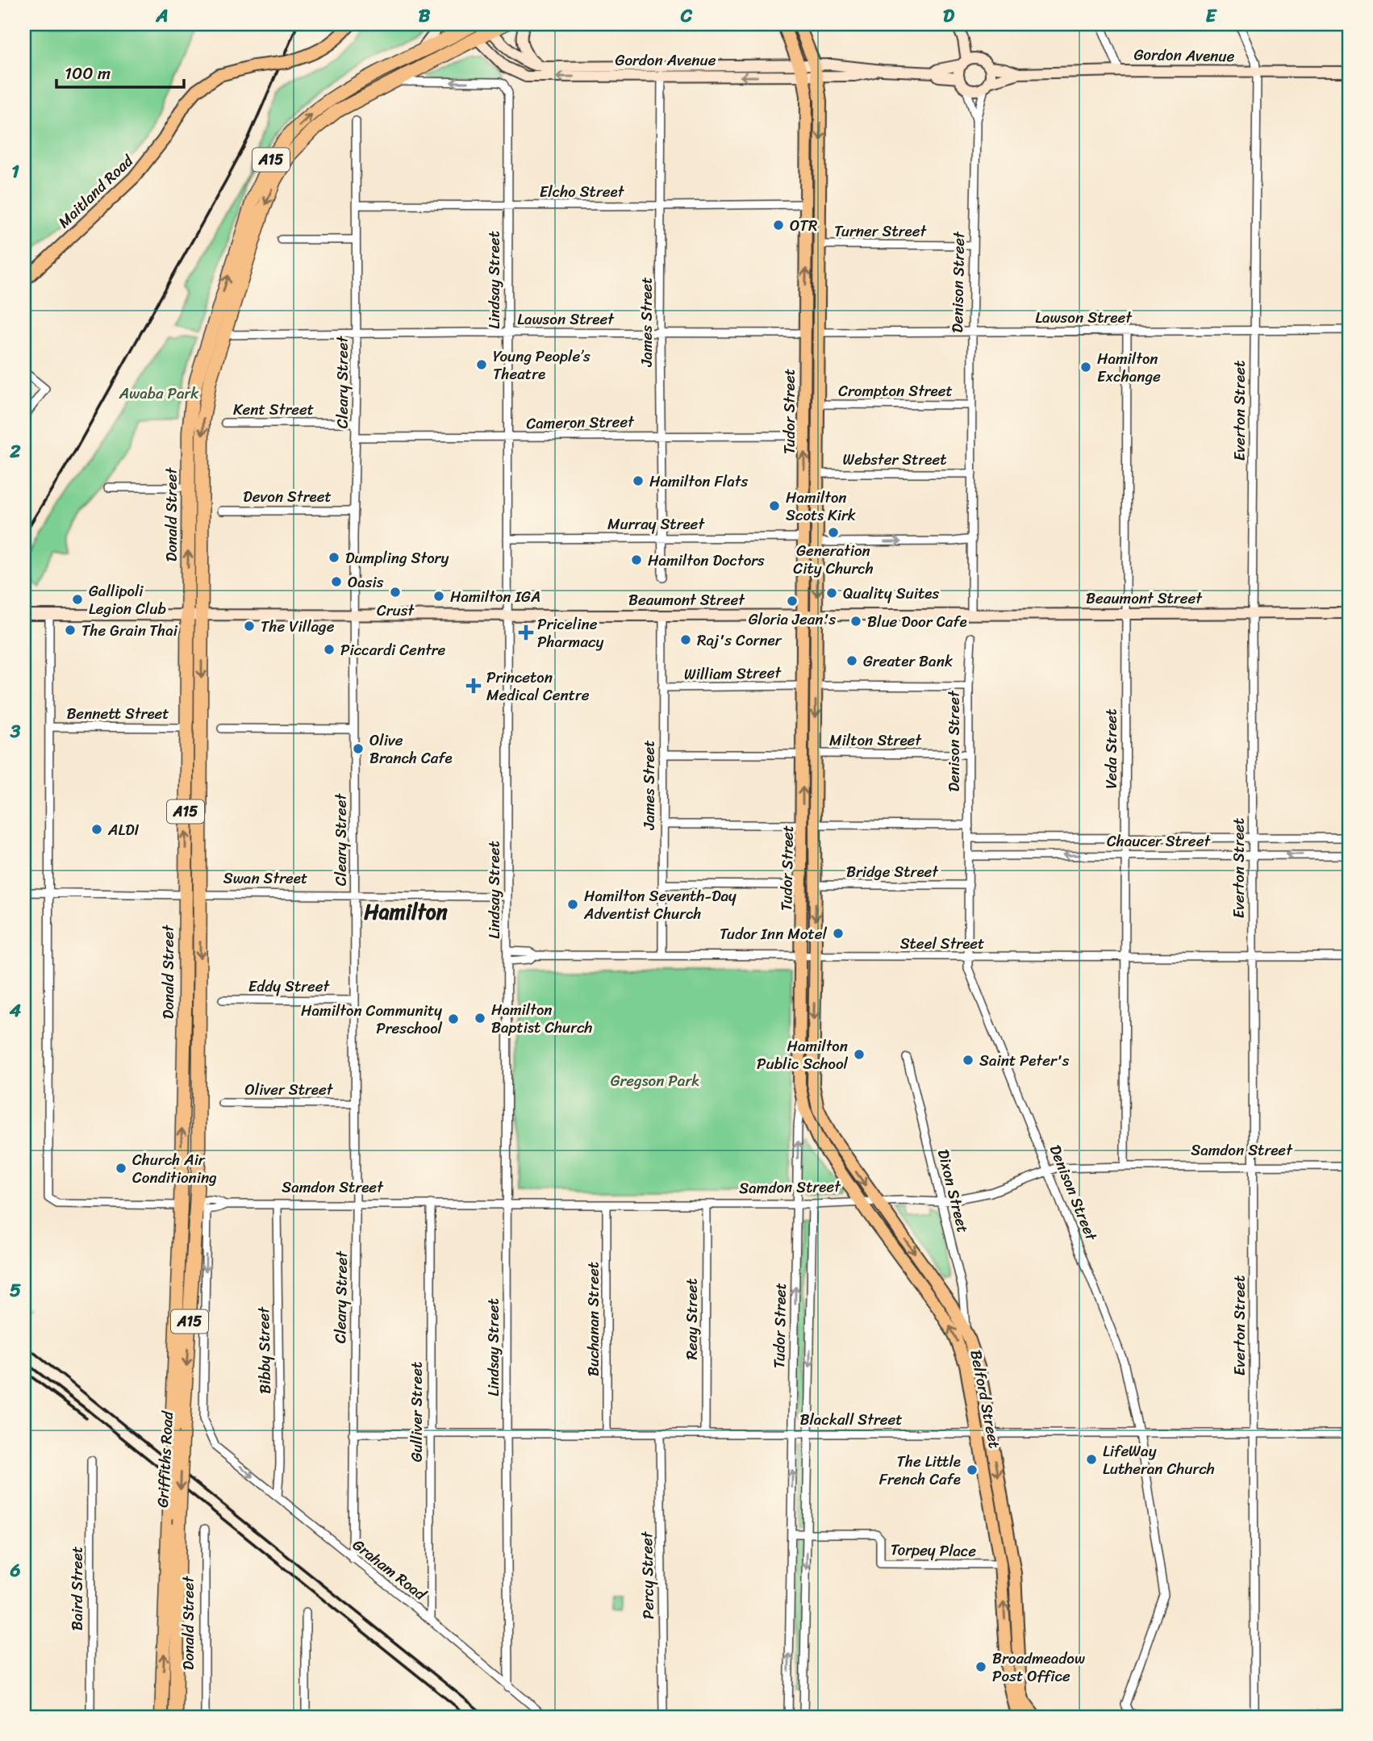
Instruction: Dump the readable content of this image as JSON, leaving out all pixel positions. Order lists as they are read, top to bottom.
{
  "streets": {
    "highway": [
      "Gordon Avenue",
      "A15",
      "Donald Street",
      "Swan Street",
      "Samdon Street",
      "Griffiths Road"
    ],
    "main road": [
      "Maitland Road",
      "Tudor Street",
      "Beaumont Street",
      "Belford Street"
    ],
    "street": [
      "Elcho Street",
      "Turner Street",
      "Lindsay Street",
      "Denison Street",
      "Lawson Street",
      "James Street",
      "Cleary Street",
      "Crompton Street",
      "Kent Street",
      "Everton Street",
      "Cameron Street",
      "Webster Street",
      "Devon Street",
      "Murray Street",
      "William Street",
      "Bennett Street",
      "Milton Street",
      "Veda Street",
      "Chaucer Street",
      "Bridge Street",
      "Steel Street",
      "Eddy Street",
      "Oliver Street",
      "Dixon Street",
      "Buchanan Street",
      "Reay Street",
      "Bibby Street",
      "Gulliver Street",
      "Blackall Street",
      "Torpey Place",
      "Graham Road",
      "Percy Street",
      "Baird Street"
    ]
  },
  "crossings": [
    ["Gordon Avenue", "A15"],
    ["Gordon Avenue", "Denison Street"],
    ["Gordon Avenue", "James Street"],
    ["Gordon Avenue", "Everton Street"],
    ["Gordon Avenue", "Tudor Street"],
    ["A15", "Lindsay Street"],
    ["A15", "Donald Street"],
    ["Elcho Street", "Lindsay Street"],
    ["Elcho Street", "James Street"],
    ["Elcho Street", "Cleary Street"],
    ["Elcho Street", "Tudor Street"],
    ["Turner Street", "Denison Street"],
    ["Turner Street", "Tudor Street"],
    ["Lindsay Street", "Lawson Street"],
    ["Lindsay Street", "Cameron Street"],
    ["Lindsay Street", "Donald Street"],
    ["Lindsay Street", "Murray Street"],
    ["Lindsay Street", "Beaumont Street"],
    ["Lindsay Street", "Swan Street"],
    ["Lindsay Street", "Steel Street"],
    ["Lindsay Street", "Samdon Street"],
    ["Lindsay Street", "Blackall Street"],
    ["Lindsay Street", "Graham Road"],
    ["Denison Street", "Lawson Street"],
    ["Denison Street", "Crompton Street"],
    ["Denison Street", "Webster Street"],
    ["Denison Street", "Beaumont Street"],
    ["Denison Street", "Milton Street"],
    ["Denison Street", "Chaucer Street"],
    ["Denison Street", "Bridge Street"],
    ["Denison Street", "Steel Street"],
    ["Denison Street", "Samdon Street"],
    ["Denison Street", "Blackall Street"],
    ["Lawson Street", "James Street"],
    ["Lawson Street", "Cleary Street"],
    ["Lawson Street", "Everton Street"],
    ["Lawson Street", "Tudor Street"],
    ["Lawson Street", "Donald Street"],
    ["Lawson Street", "Veda Street"],
    ["James Street", "Cameron Street"],
    ["James Street", "Murray Street"],
    ["James Street", "Beaumont Street"],
    ["James Street", "William Street"],
    ["James Street", "Steel Street"],
    ["Cleary Street", "Kent Street"],
    ["Cleary Street", "Cameron Street"],
    ["Cleary Street", "Devon Street"],
    ["Cleary Street", "Beaumont Street"],
    ["Cleary Street", "Swan Street"],
    ["Cleary Street", "Eddy Street"],
    ["Cleary Street", "Oliver Street"],
    ["Cleary Street", "Samdon Street"],
    ["Cleary Street", "Blackall Street"],
    ["Cleary Street", "Graham Road"],
    ["Crompton Street", "Tudor Street"],
    ["Everton Street", "Beaumont Street"],
    ["Everton Street", "Chaucer Street"],
    ["Everton Street", "Steel Street"],
    ["Everton Street", "Samdon Street"],
    ["Everton Street", "Blackall Street"],
    ["Tudor Street", "Cameron Street"],
    ["Tudor Street", "Webster Street"],
    ["Tudor Street", "Murray Street"],
    ["Tudor Street", "Beaumont Street"],
    ["Tudor Street", "William Street"],
    ["Tudor Street", "Milton Street"],
    ["Tudor Street", "Bridge Street"],
    ["Tudor Street", "Steel Street"],
    ["Tudor Street", "Samdon Street"],
    ["Tudor Street", "Belford Street"],
    ["Tudor Street", "Blackall Street"],
    ["Tudor Street", "Torpey Place"],
    ["Donald Street", "Beaumont Street"],
    ["Donald Street", "Bennett Street"],
    ["Donald Street", "Swan Street"],
    ["Donald Street", "Samdon Street"],
    ["Donald Street", "Griffiths Road"],
    ["Donald Street", "Graham Road"],
    ["Beaumont Street", "Veda Street"],
    ["Veda Street", "Chaucer Street"],
    ["Veda Street", "Steel Street"],
    ["Veda Street", "Samdon Street"],
    ["Swan Street", "Samdon Street"],
    ["Samdon Street", "Dixon Street"],
    ["Samdon Street", "Buchanan Street"],
    ["Samdon Street", "Reay Street"],
    ["Samdon Street", "Bibby Street"],
    ["Samdon Street", "Belford Street"],
    ["Samdon Street", "Gulliver Street"],
    ["Samdon Street", "Griffiths Road"],
    ["Dixon Street", "Belford Street"],
    ["Buchanan Street", "Blackall Street"],
    ["Reay Street", "Blackall Street"],
    ["Bibby Street", "Graham Road"],
    ["Belford Street", "Blackall Street"],
    ["Belford Street", "Torpey Place"],
    ["Gulliver Street", "Blackall Street"],
    ["Gulliver Street", "Graham Road"],
    ["Blackall Street", "Percy Street"]
  ],
  "districts": ["Hamilton"],
  "parks": ["Awaba Park", "Gregson Park"],
  "places": {
    "other": [
      "OTR",
      "Young People’s Theatre",
      "Hamilton Exchange",
      "Hamilton Flats",
      "Hamilton Scots Kirk",
      "Generation City Church",
      "Dumpling Story",
      "Hamilton Doctors",
      "Oasis",
      "Crust",
      "Quality Suites",
      "Hamilton IGA",
      "Gallipoli Legion Club",
      "Gloria Jean's",
      "Blue Door Cafe",
      "The Village",
      "The Grain Thai",
      "Raj's Corner",
      "Piccardi Centre",
      "Greater Bank",
      "Olive Branch Cafe",
      "ALDI",
      "Hamilton Seventh-Day Adventist Church",
      "Tudor Inn Motel",
      "Hamilton Baptist Church",
      "Hamilton Community Preschool",
      "Hamilton Public School",
      "Saint Peter's",
      "Church Air Conditioning",
      "LifeWay Lutheran Church",
      "The Little French Cafe",
      "Broadmeadow Post Office"
    ],
    "health": ["Priceline Pharmacy", "Princeton Medical Centre"]
  },
  "scale_bar": "100 m",
  "grid": {
    "columns": [
      "A",
      "B",
      "C",
      "D",
      "E"
    ],
    "rows": [
      "1",
      "2",
      "3",
      "4",
      "5",
      "6"
    ]
  }
}
